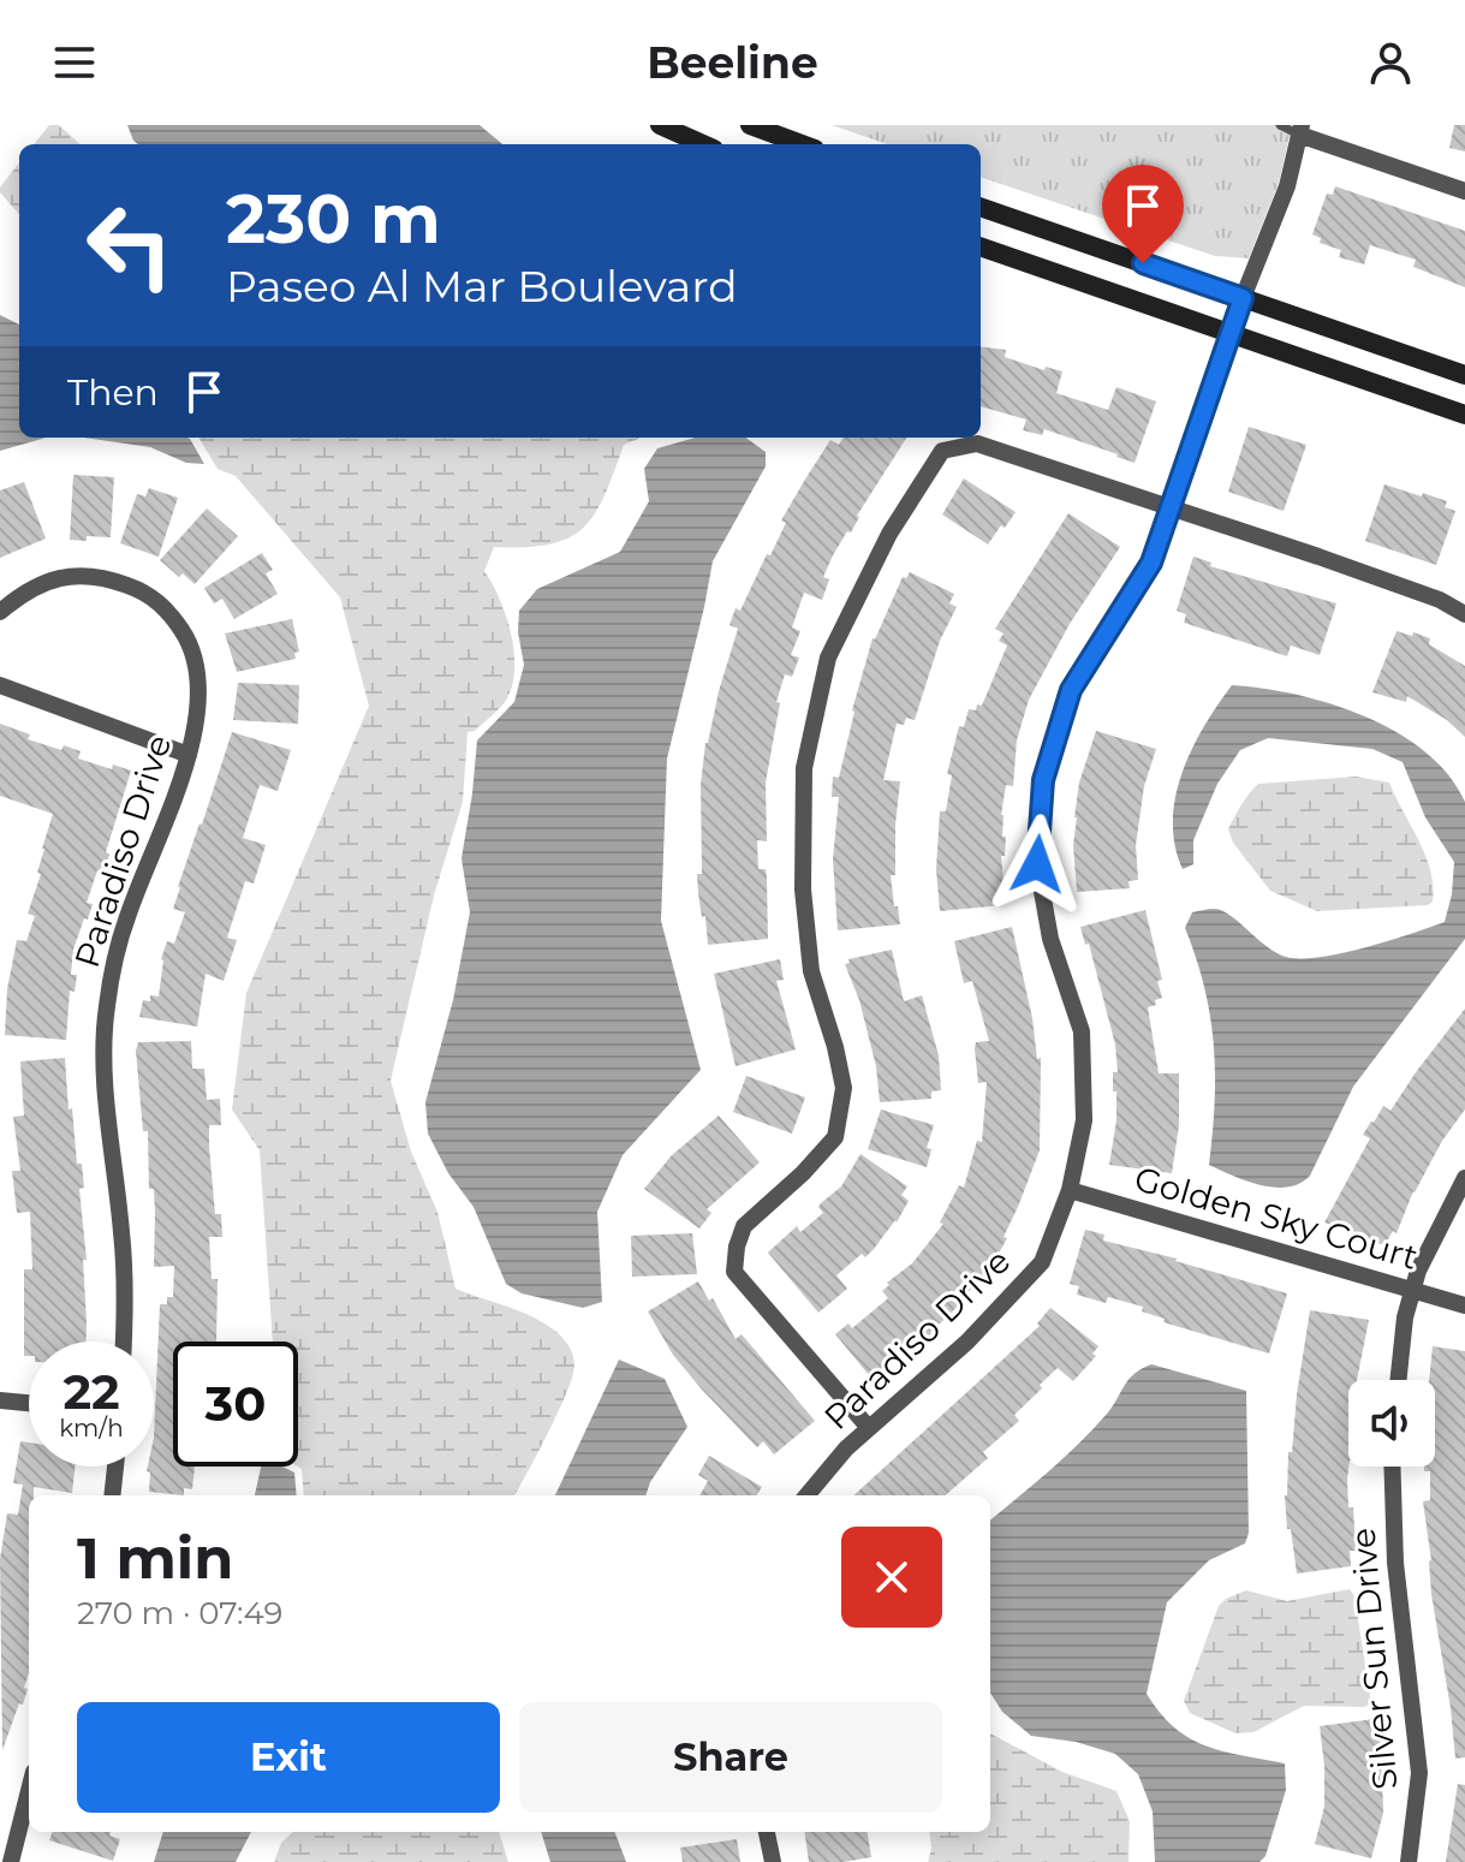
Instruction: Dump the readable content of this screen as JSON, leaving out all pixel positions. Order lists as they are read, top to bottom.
{
  "streets": {
    "street": ["Paradiso Drive", "Golden Sky Court", "Silver Sun Drive"]
  },
  "crossings": [
    ["Paradiso Drive", "Golden Sky Court"]
  ],
  "page": {
    "header": "Beeline",
    "turn": ["230 m", "Paseo Al Mar Boulevard"],
    "then": "Then",
    "speed": "22 km/h",
    "limit": "30",
    "heading": ["1 min", "270 m · 07:49"],
    "buttons": ["Exit", "Share"]
  }
}
